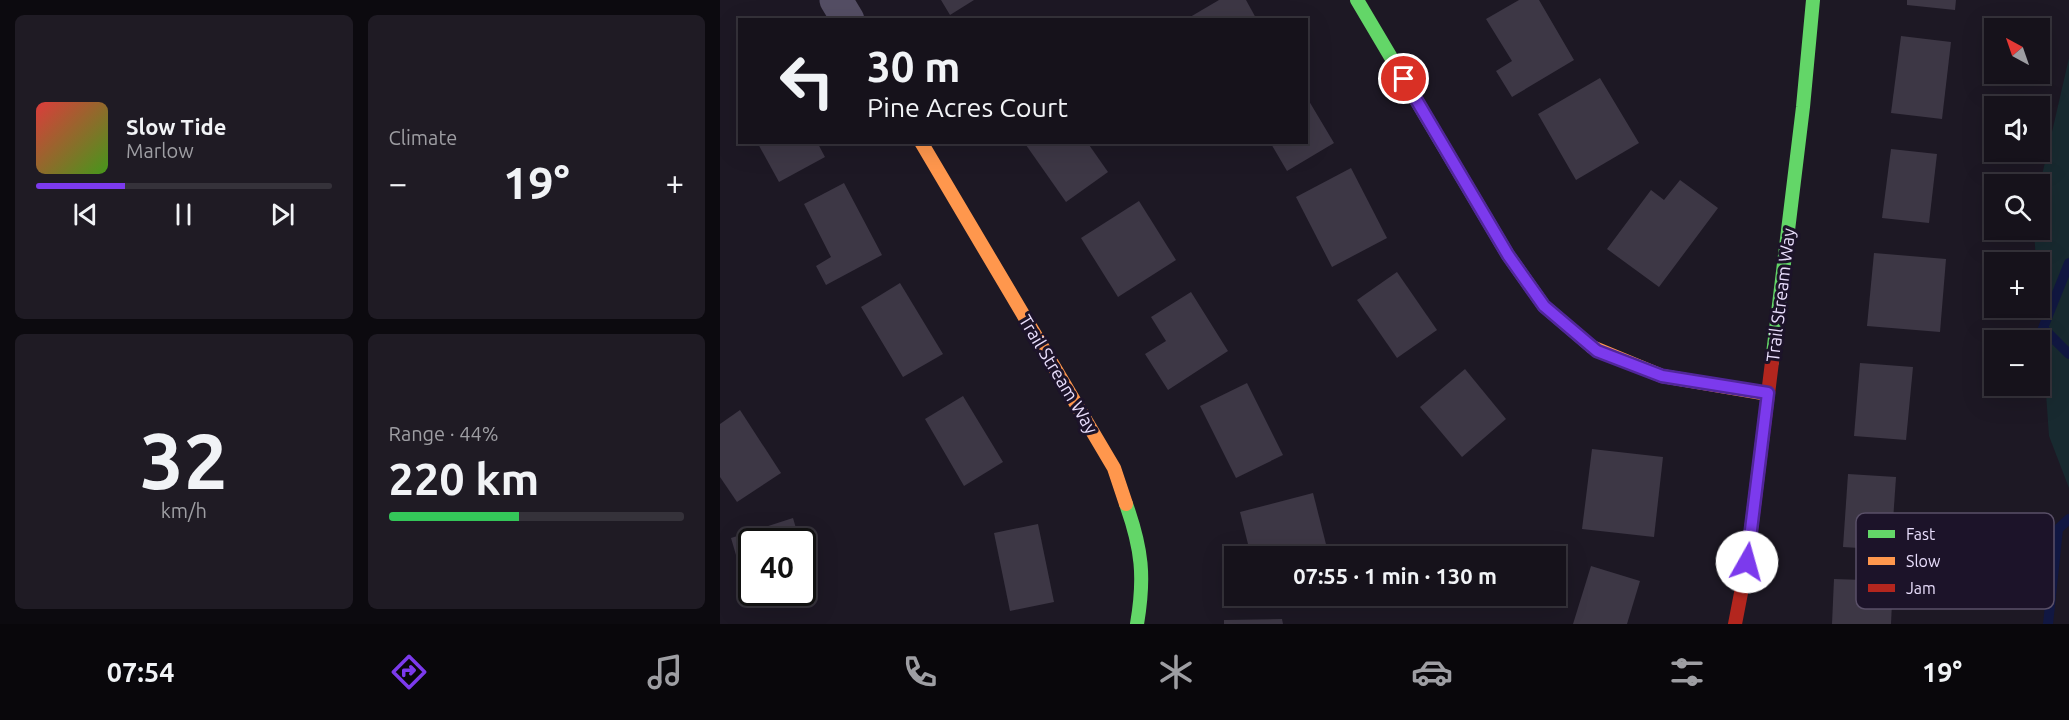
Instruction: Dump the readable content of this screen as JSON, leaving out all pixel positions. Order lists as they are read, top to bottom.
{
  "streets": {
    "street": ["Trail Stream Way"]
  },
  "legend": ["Fast", "Slow", "Jam"],
  "north": "top left",
  "page": {
    "tile": [
      "Climate",
      ["32", "km/h"],
      ["Range · 44%", "220 km"]
    ],
    "map_buttons": ["+", "−"],
    "turn": ["30 m", "Pine Acres Court"],
    "song": ["Slow Tide", "Marlow"],
    "heat": ["−", "19°", "+"],
    "limit": "40",
    "trip": "07:55 · 1 min · 130 m",
    "tabs": ["07:54", "19°"]
  }
}
